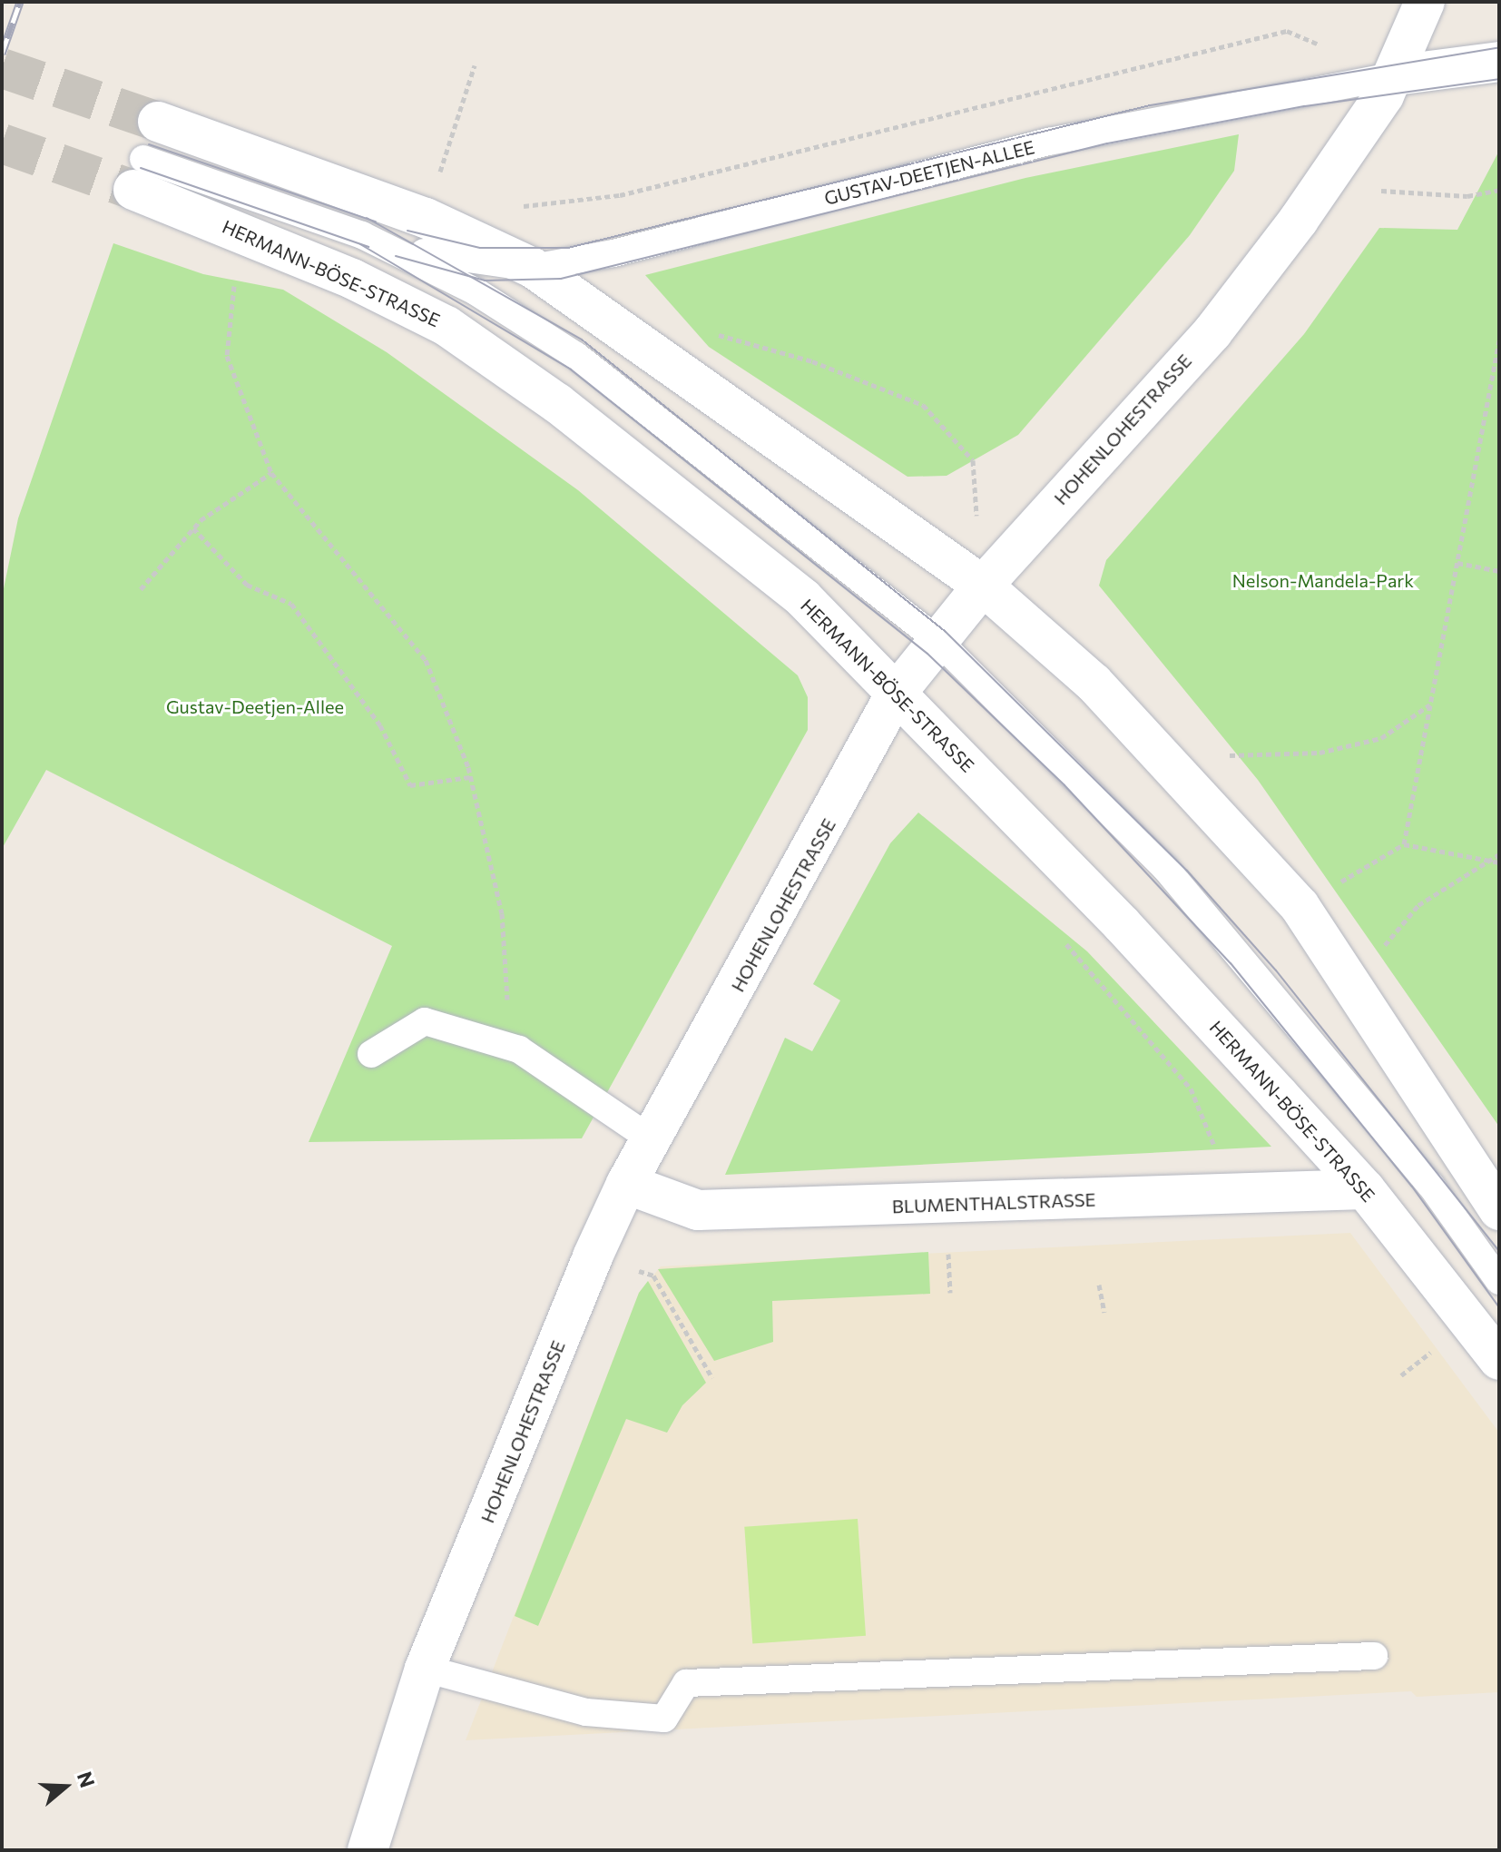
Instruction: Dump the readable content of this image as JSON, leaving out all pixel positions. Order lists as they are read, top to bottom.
{
  "streets": {
    "main road": [
      "GUSTAV-DEETJEN-ALLEE",
      "HERMANN-BÖSE-STRASSE",
      "HOHENLOHESTRASSE",
      "BLUMENTHALSTRASSE"
    ]
  },
  "crossings": [
    ["GUSTAV-DEETJEN-ALLEE", "HOHENLOHESTRASSE"],
    ["HERMANN-BÖSE-STRASSE", "HOHENLOHESTRASSE"],
    ["HERMANN-BÖSE-STRASSE", "BLUMENTHALSTRASSE"],
    ["HOHENLOHESTRASSE", "BLUMENTHALSTRASSE"]
  ],
  "parks": ["Nelson-Mandela-Park", "Gustav-Deetjen-Allee"],
  "north": "right"
}
